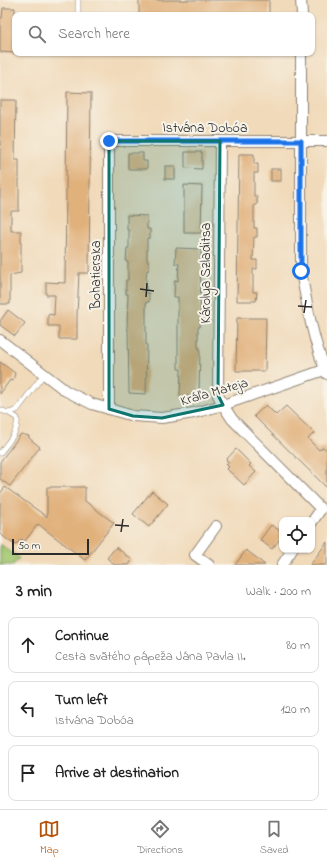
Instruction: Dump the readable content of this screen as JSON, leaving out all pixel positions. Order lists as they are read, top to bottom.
{
  "streets": {
    "street": [
      "Istvána Dobóa",
      "Károlya Szladitsa",
      "Bohatierska",
      "Kráľa Mateja"
    ]
  },
  "crossings": [
    ["Istvána Dobóa", "Károlya Szladitsa"],
    ["Istvána Dobóa", "Bohatierska"],
    ["Károlya Szladitsa", "Kráľa Mateja"],
    ["Bohatierska", "Kráľa Mateja"]
  ],
  "scale_bar": "50 m",
  "page": {
    "search": "Search here",
    "scale": "50 m",
    "heading": ["3 min", "Walk · 200 m"],
    "list": [
      ["Continue", "Cesta svätého pápeža Jána Pavla II.", "80 m"],
      ["Turn left", "Istvána Dobóa", "120 m"],
      "Arrive at destination"
    ],
    "nav": ["Map", "Directions", "Saved"]
  }
}
